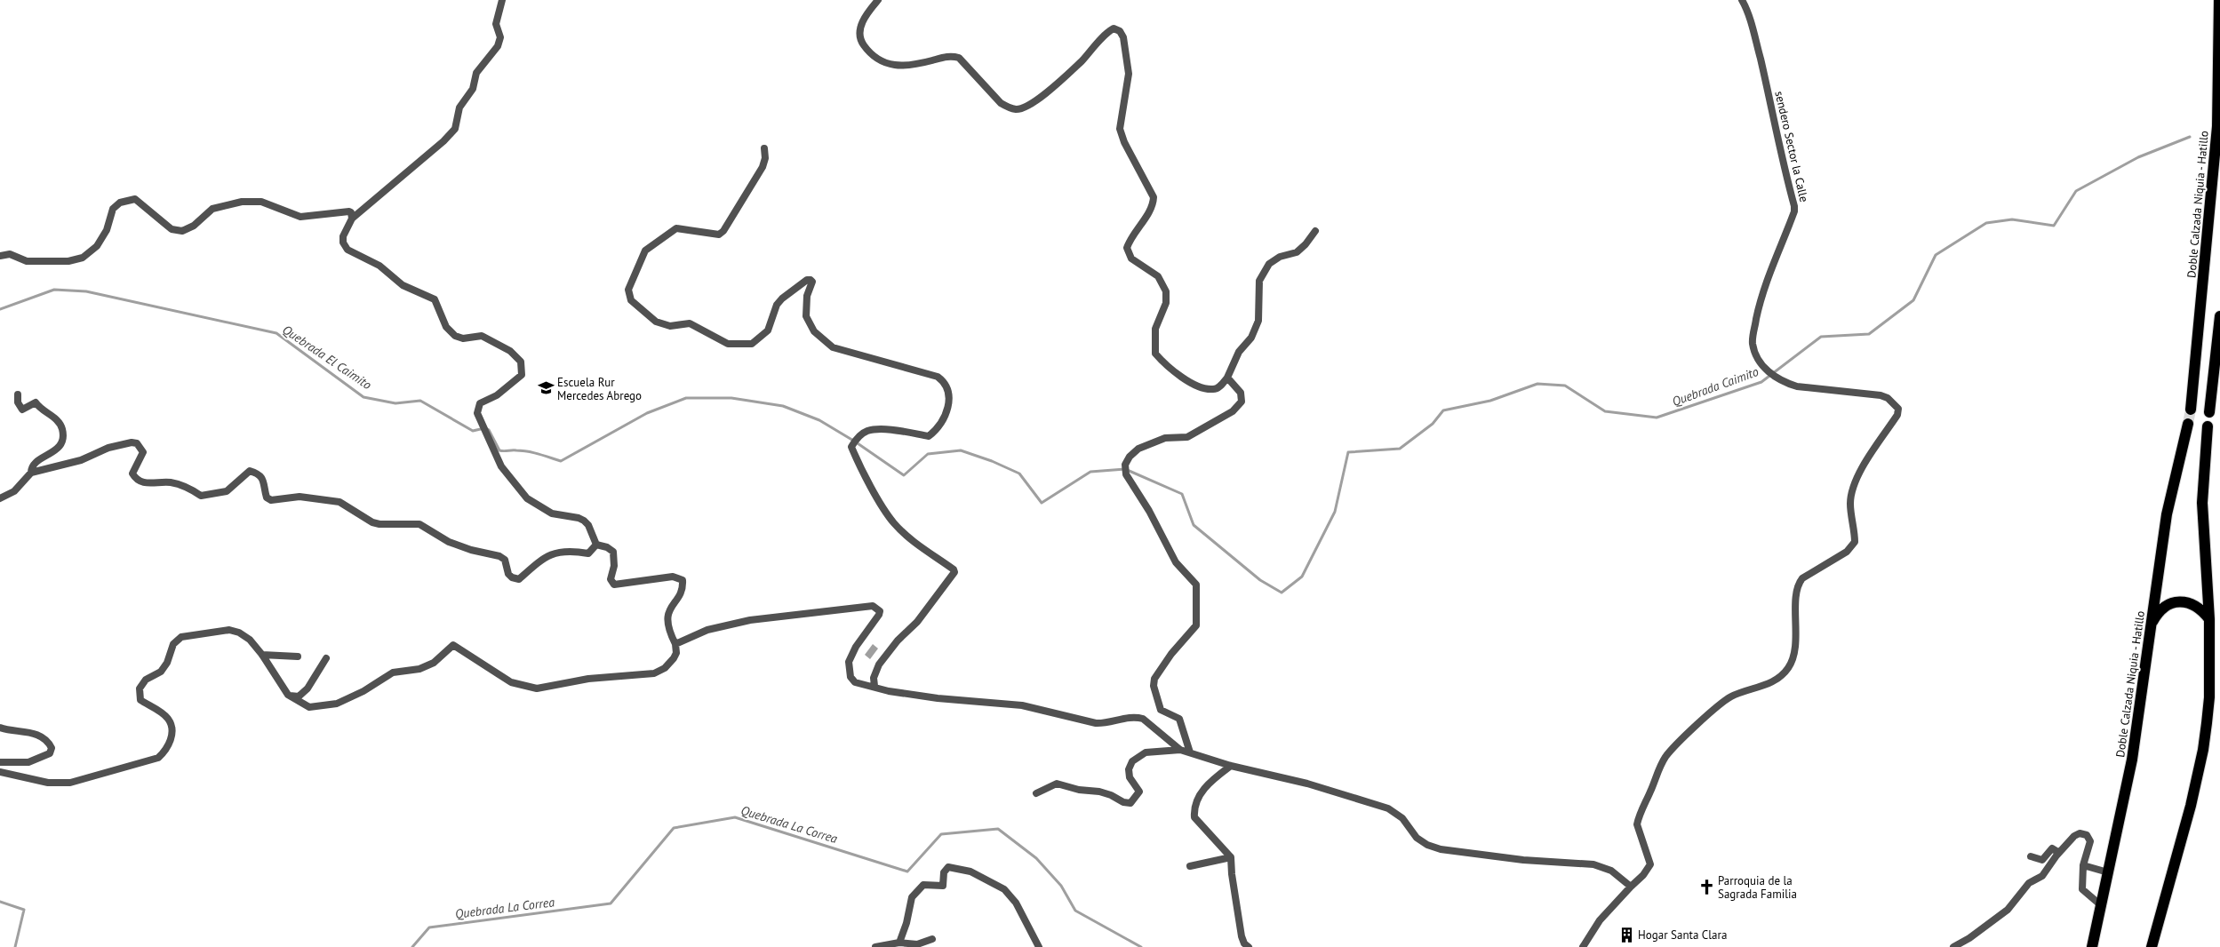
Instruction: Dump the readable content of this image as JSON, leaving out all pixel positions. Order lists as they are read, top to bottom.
{
  "streets": {
    "highway": ["Doble Calzada Niquia - Hatillo"],
    "street": ["sendero Sector la Calle"]
  },
  "water": ["Quebrada El Caimito", "Quebrada Caimito", "Quebrada La Correa"],
  "places": {
    "school or university": ["Escuela Rur Mercedes Abrego"],
    "church": ["Parroquia de la Sagrada Familia"],
    "building": ["Hogar Santa Clara"]
  }
}
